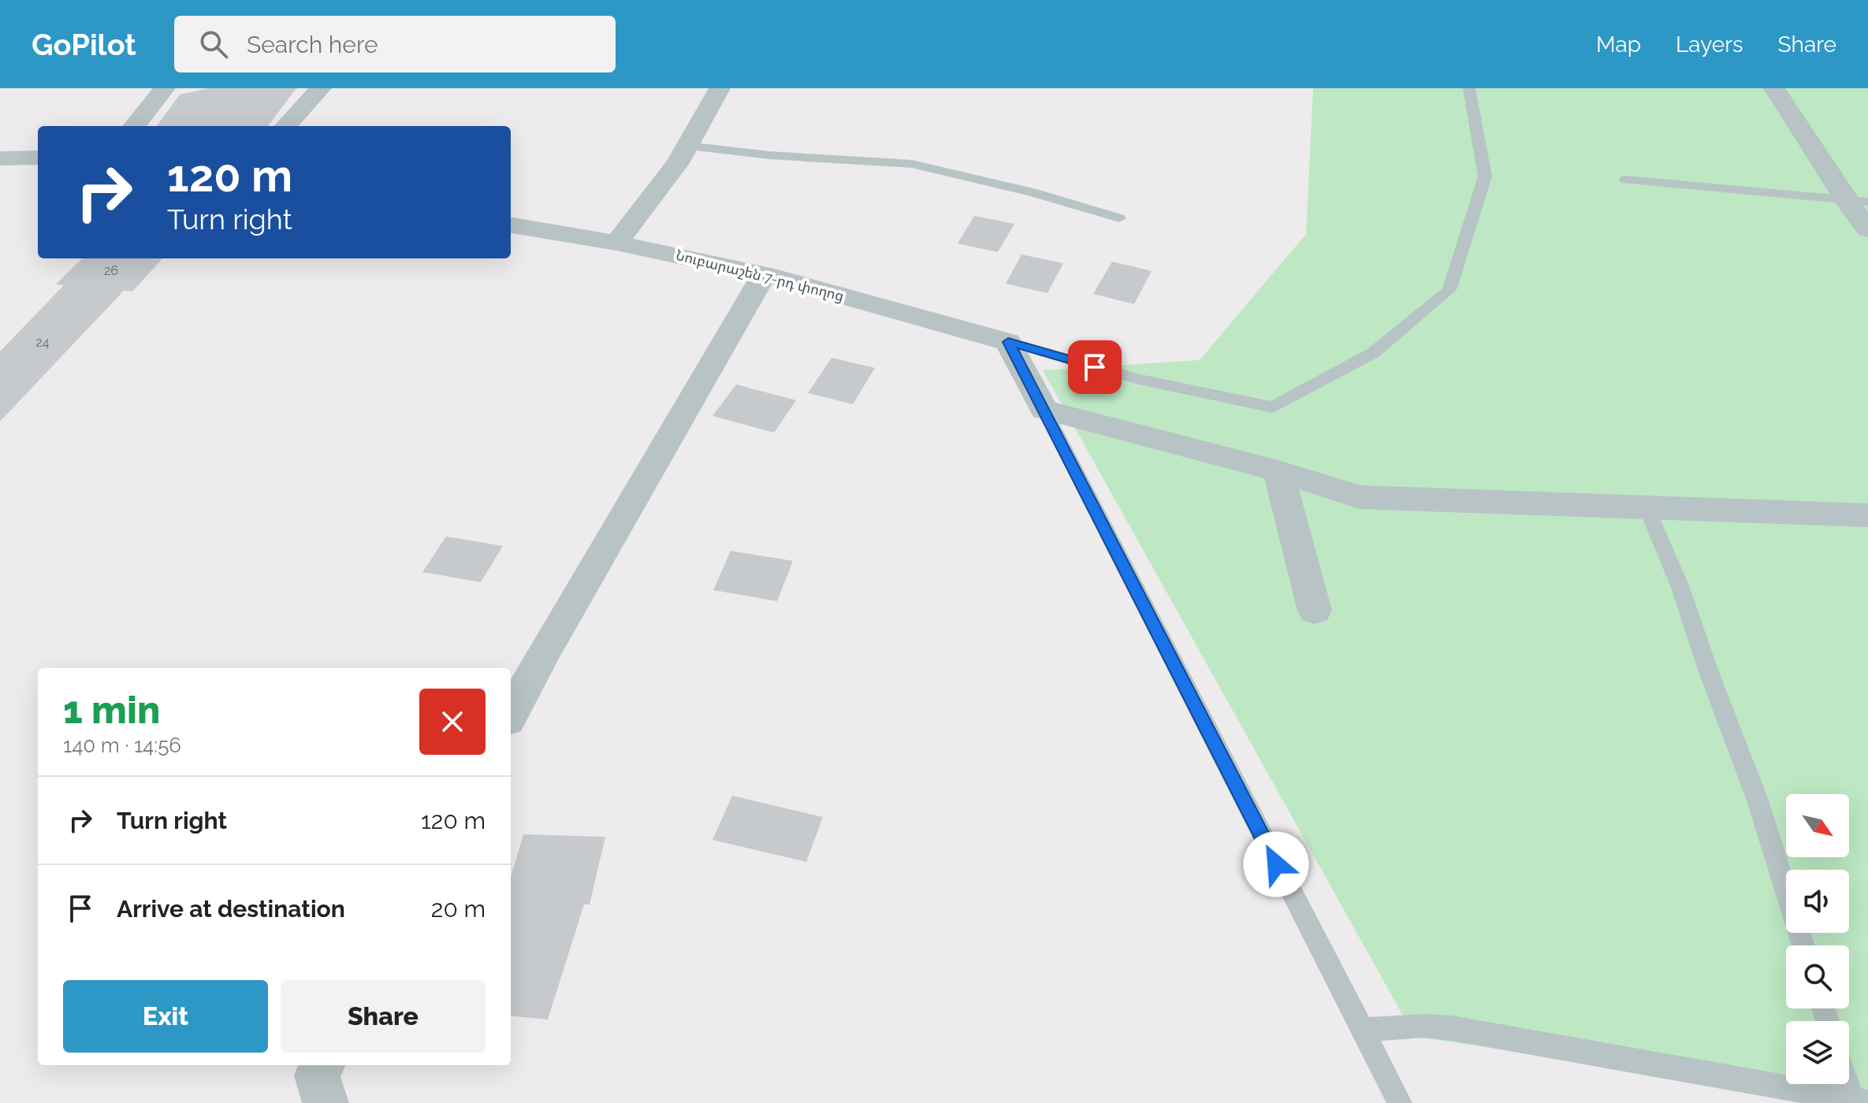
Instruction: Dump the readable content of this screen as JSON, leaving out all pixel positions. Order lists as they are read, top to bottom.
{
  "streets": {
    "street": ["Նուբարաշեն 7-րդ փողոց"]
  },
  "house_numbers": ["26", "24"],
  "north": "bottom right",
  "page": {
    "header": "GoPilot",
    "search": "Search here",
    "nav": ["Map", "Layers", "Share"],
    "turn": ["120 m", "Turn right"],
    "heading": ["1 min", "140 m · 14:56"],
    "list": [
      {
        "name": "Turn right",
        "value": "120 m"
      },
      {
        "name": "Arrive at destination",
        "value": "20 m"
      }
    ],
    "buttons": ["Exit", "Share"]
  }
}
